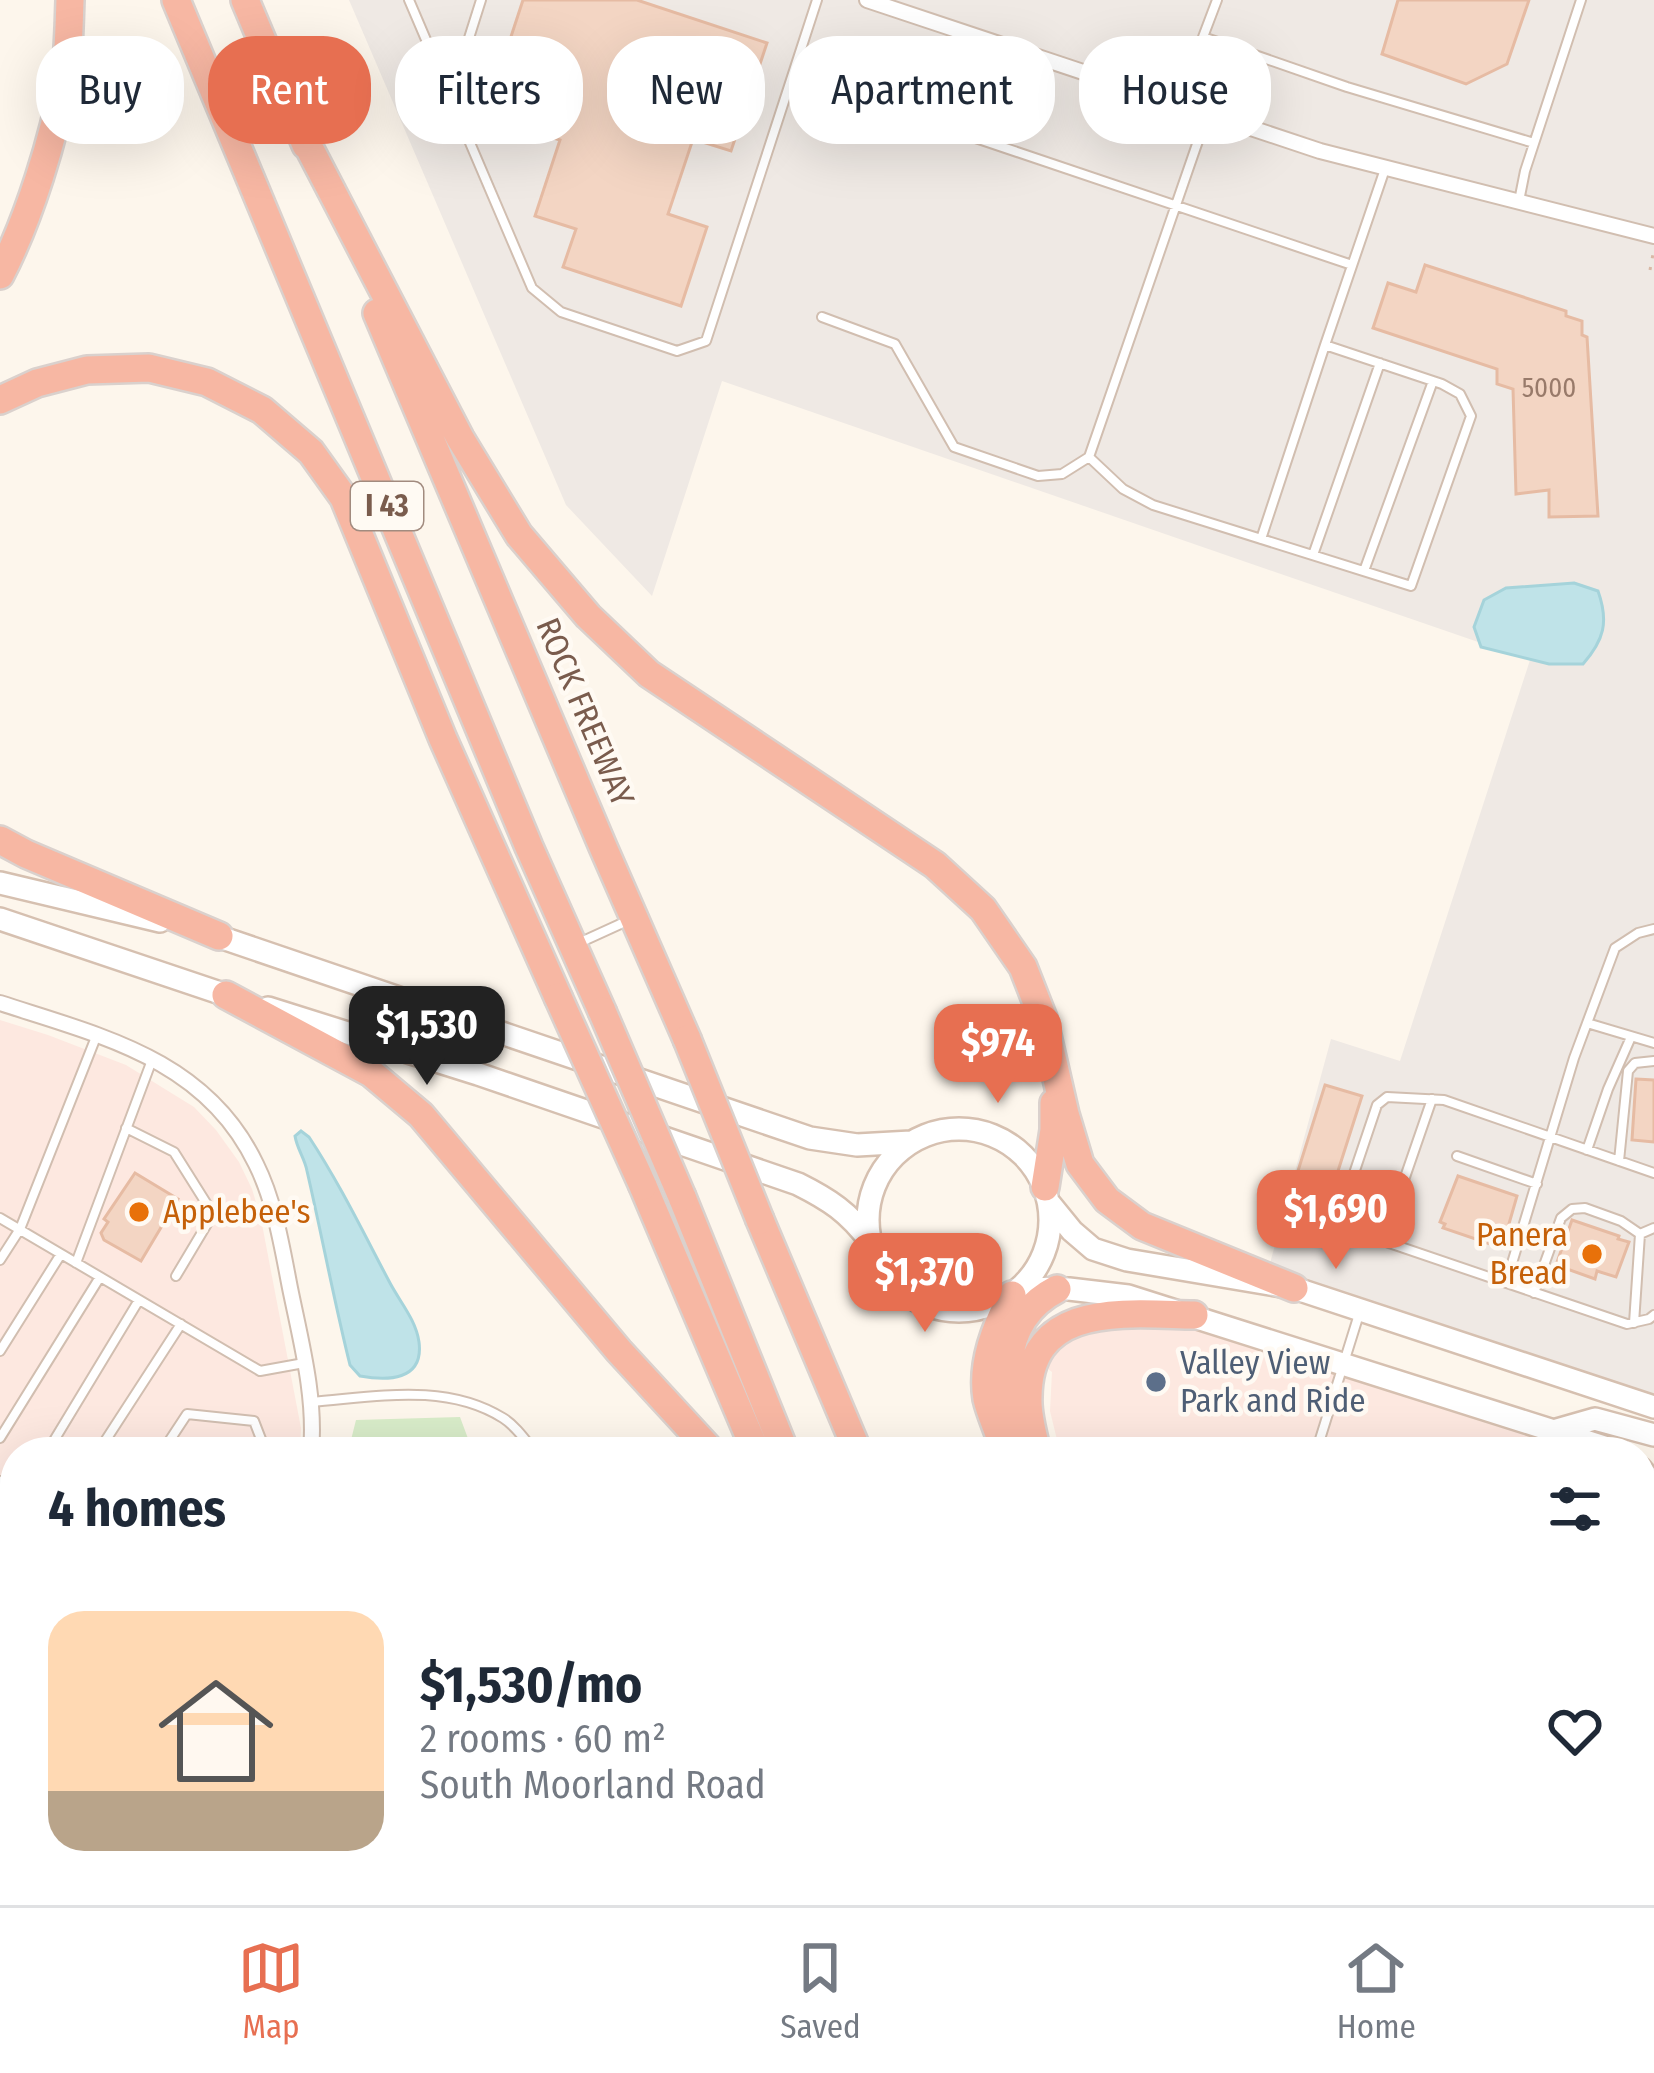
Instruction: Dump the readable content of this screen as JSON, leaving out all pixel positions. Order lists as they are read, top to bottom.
{
  "streets": {
    "highway": ["I 43", "ROCK FREEWAY"]
  },
  "places": ["Applebee's", "Panera Bread", "Valley View Park and Ride"],
  "house_numbers": ["5000"],
  "page": {
    "chip": [
      "Buy",
      "Rent",
      "Filters",
      "New",
      "Apartment",
      "House"
    ],
    "price": [
      "$1,530",
      "$974",
      "$1,690",
      "$1,370"
    ],
    "heading": "4 homes",
    "list": [
      {
        "name": "$1,530/mo",
        "note": "2 rooms · 60 m² · South Moorland Road"
      }
    ],
    "tabs": ["Map", "Saved", "Home"]
  }
}
